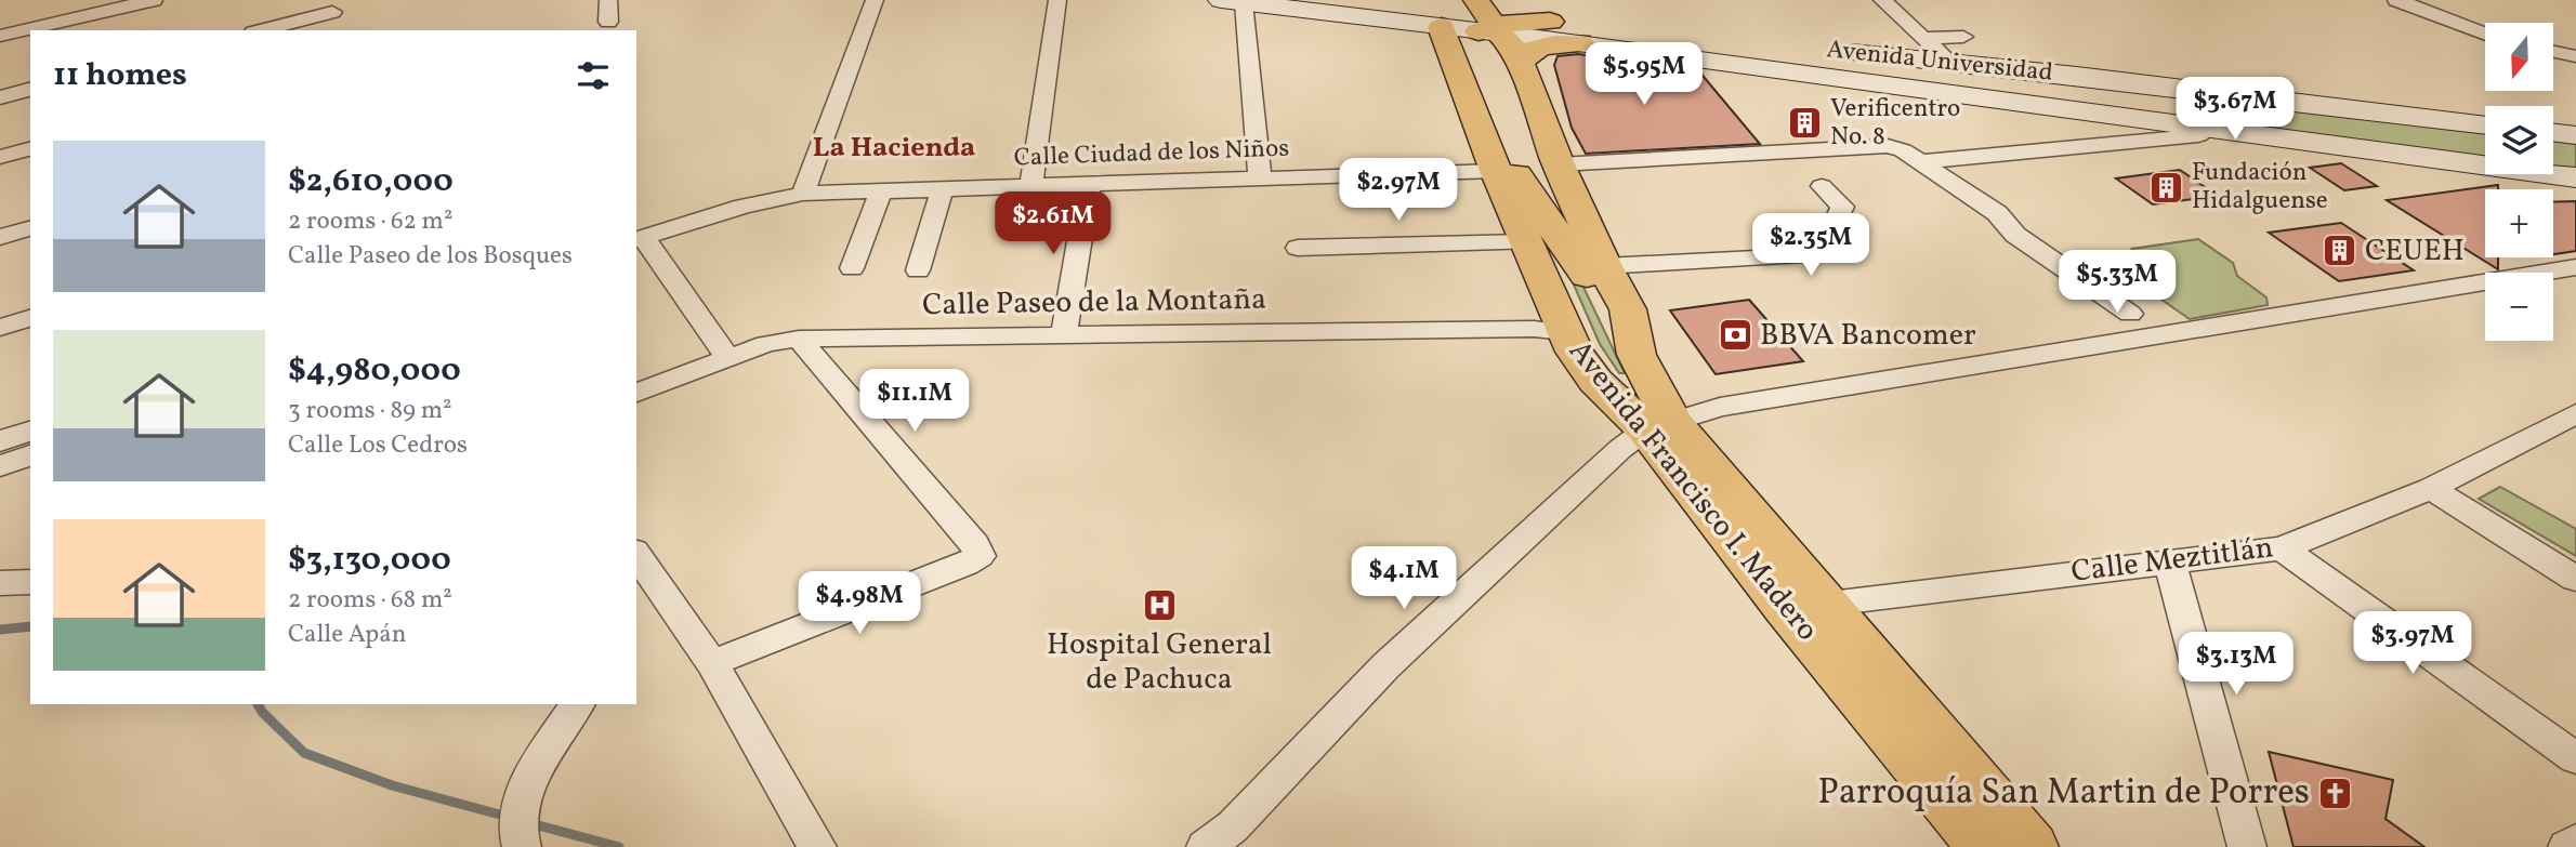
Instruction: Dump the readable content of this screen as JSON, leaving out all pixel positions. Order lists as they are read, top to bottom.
{
  "streets": {
    "main road": ["Avenida Universidad", "Avenida Francisco I. Madero"],
    "street": ["Calle Ciudad de los Niños", "Calle Paseo de la Montaña", "Calle Meztitlán"]
  },
  "crossings": [
    ["Avenida Universidad", "Avenida Francisco I. Madero"],
    ["Calle Paseo de la Montaña", "Avenida Francisco I. Madero"],
    ["Avenida Francisco I. Madero", "Calle Meztitlán"]
  ],
  "districts": ["La Hacienda"],
  "places": {
    "building": ["Verificentro No. 8", "Fundación Hidalguense", "CEUEH"],
    "bank": ["BBVA Bancomer"],
    "hospital": ["Hospital General de Pachuca"],
    "church": ["Parroquía San Martin de Porres"]
  },
  "north": "bottom",
  "page": {
    "map_buttons": ["+", "−"],
    "heading": "11 homes",
    "price": [
      "$5.95M",
      "$3.67M",
      "$2.97M",
      "$2.61M",
      "$2.35M",
      "$5.33M",
      "$11.1M",
      "$4.1M",
      "$4.98M",
      "$3.97M",
      "$3.13M"
    ],
    "list": [
      {
        "name": "$2,610,000",
        "note": "2 rooms · 62 m² · Calle Paseo de los Bosques"
      },
      {
        "name": "$4,980,000",
        "note": "3 rooms · 89 m² · Calle Los Cedros"
      },
      {
        "name": "$3,130,000",
        "note": "2 rooms · 68 m² · Calle Apán"
      }
    ]
  }
}
